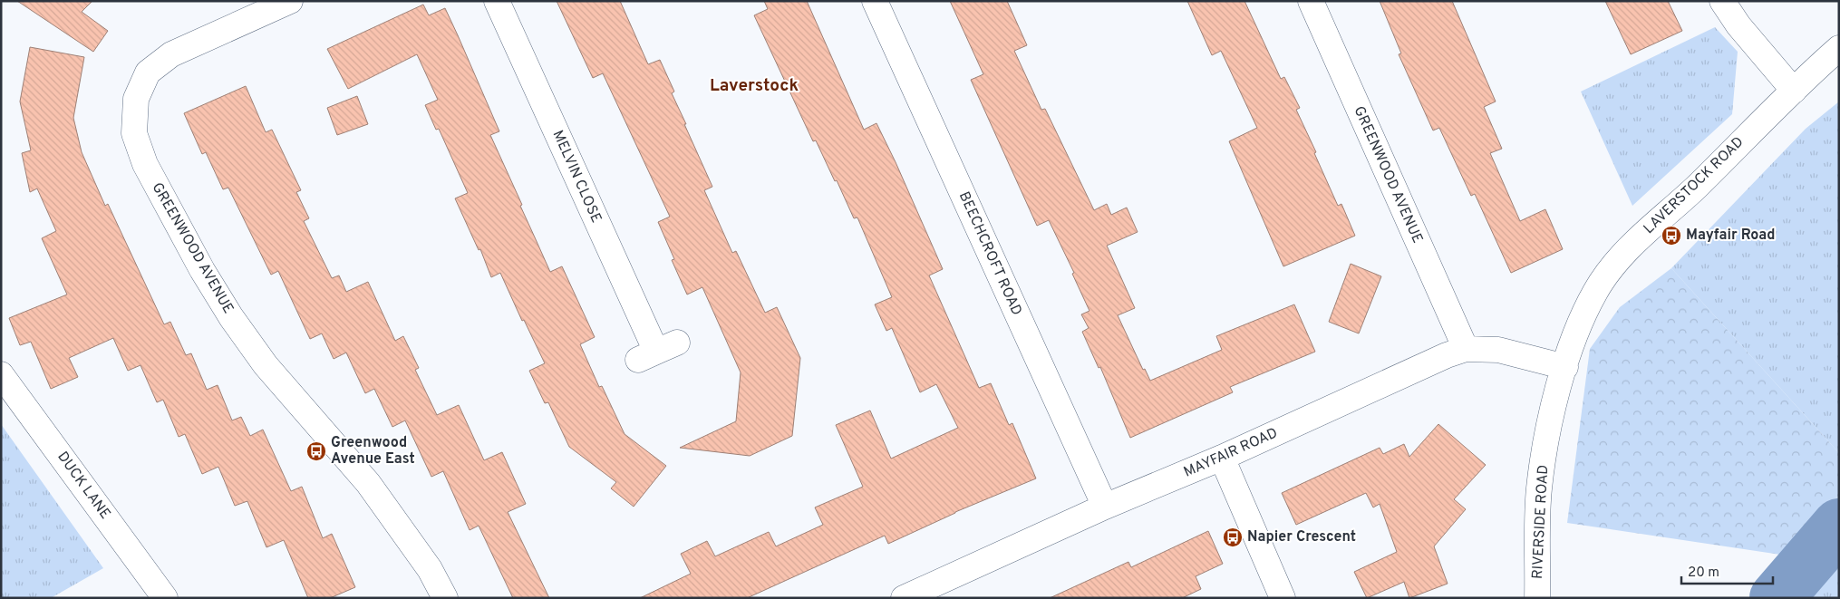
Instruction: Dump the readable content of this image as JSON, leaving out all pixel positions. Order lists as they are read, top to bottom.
{
  "streets": {
    "street": [
      "GREENWOOD AVENUE",
      "MELVIN CLOSE",
      "LAVERSTOCK ROAD",
      "BEECHCROFT ROAD",
      "MAYFAIR ROAD",
      "DUCK LANE",
      "RIVERSIDE ROAD"
    ]
  },
  "crossings": [
    ["GREENWOOD AVENUE", "MAYFAIR ROAD"],
    ["LAVERSTOCK ROAD", "MAYFAIR ROAD"],
    ["LAVERSTOCK ROAD", "RIVERSIDE ROAD"],
    ["BEECHCROFT ROAD", "MAYFAIR ROAD"],
    ["MAYFAIR ROAD", "RIVERSIDE ROAD"]
  ],
  "districts": ["Laverstock"],
  "places": {
    "bus stop": ["Mayfair Road", "Greenwood Avenue East", "Napier Crescent"]
  },
  "scale_bar": "20 m"
}
